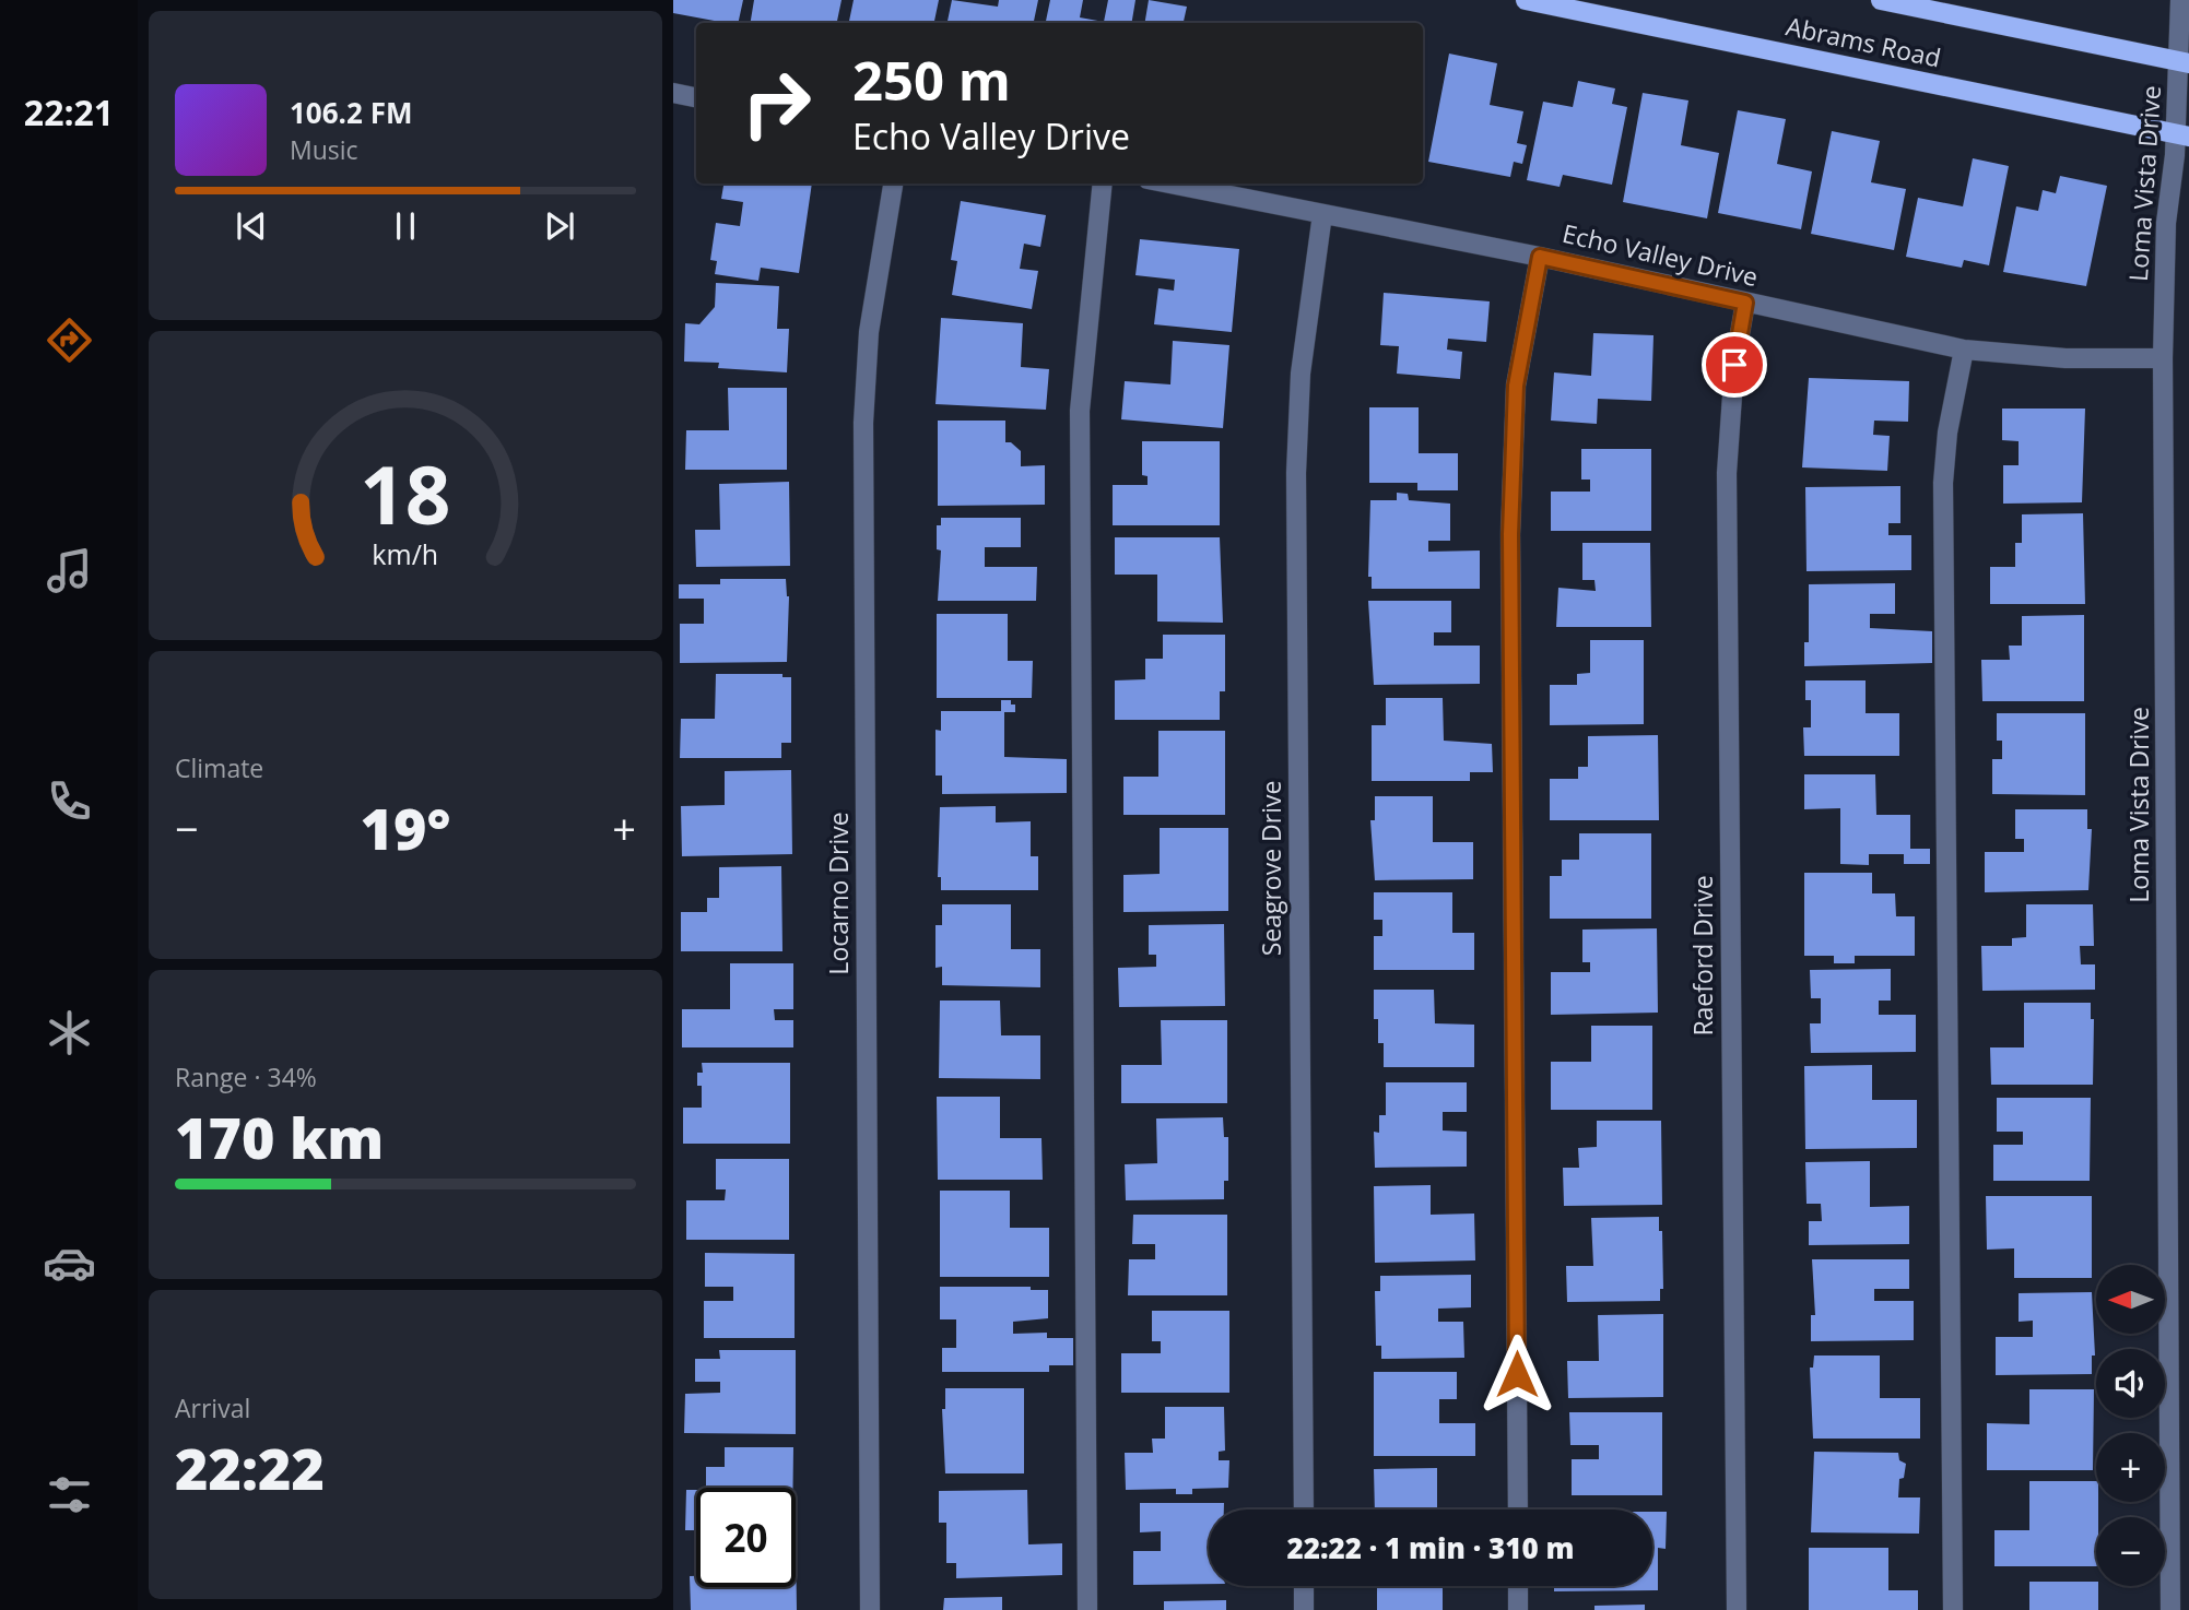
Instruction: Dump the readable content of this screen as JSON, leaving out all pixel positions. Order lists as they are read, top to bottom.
{
  "streets": {
    "main road": ["Abrams Road"],
    "street": [
      "Loma Vista Drive",
      "Echo Valley Drive",
      "Seagrove Drive",
      "Locarno Drive",
      "Raeford Drive"
    ]
  },
  "crossings": [
    ["Abrams Road", "Loma Vista Drive"],
    ["Loma Vista Drive", "Echo Valley Drive"],
    ["Echo Valley Drive", "Seagrove Drive"],
    ["Echo Valley Drive", "Raeford Drive"]
  ],
  "north": "left",
  "page": {
    "tabs": "22:21",
    "turn": ["250 m", "Echo Valley Drive"],
    "song": ["106.2 FM", "Music"],
    "tile": [
      "Climate",
      ["Range · 34%", "170 km"],
      ["Arrival", "22:22"]
    ],
    "heat": ["−", "19°", "+"],
    "map_buttons": ["+", "−"],
    "limit": "20",
    "trip": "22:22 · 1 min · 310 m",
    "gauge": ["18", "km/h"]
  }
}
